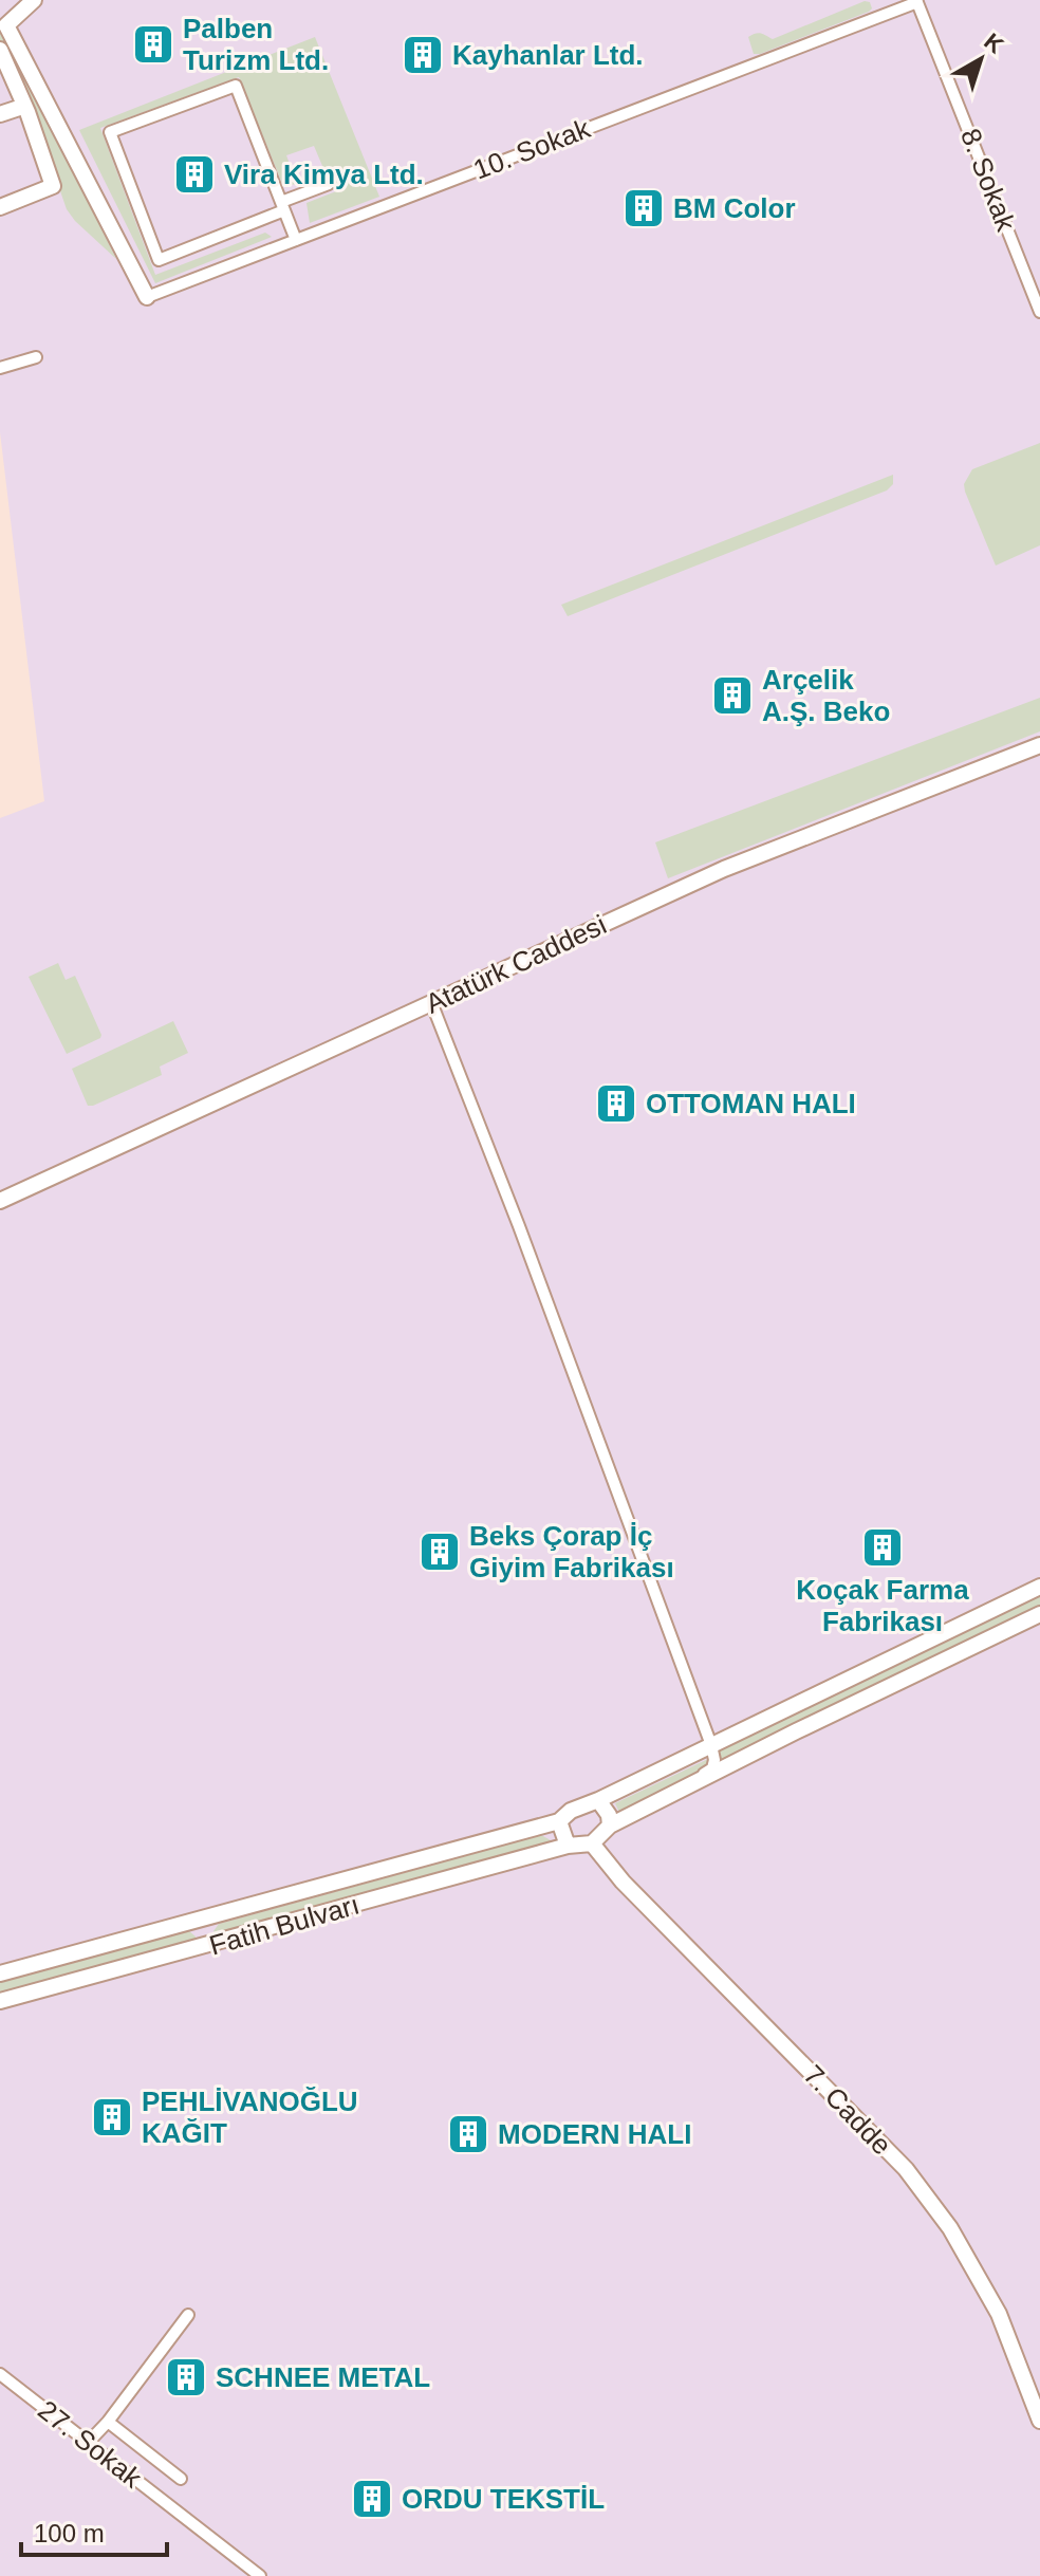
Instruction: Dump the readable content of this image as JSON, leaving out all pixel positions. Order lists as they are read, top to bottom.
{
  "streets": {
    "street": [
      "10. Sokak",
      "8. Sokak",
      "Atatürk Caddesi",
      "Fatih Bulvarı",
      "7. Cadde",
      "27. Sokak"
    ]
  },
  "crossings": [
    ["10. Sokak", "8. Sokak"],
    ["Fatih Bulvarı", "7. Cadde"]
  ],
  "places": {
    "building": [
      "Palben Turizm Ltd.",
      "Kayhanlar Ltd.",
      "Vira Kimya Ltd.",
      "BM Color",
      "Arçelik A.Ş. Beko",
      "OTTOMAN HALI",
      "Koçak Farma Fabrikası",
      "Beks Çorap İç Giyim Fabrikası",
      "PEHLİVANOĞLU KAĞIT",
      "MODERN HALI",
      "SCHNEE METAL",
      "ORDU TEKSTİL"
    ]
  },
  "scale_bar": "100 m",
  "north": "top right"
}
